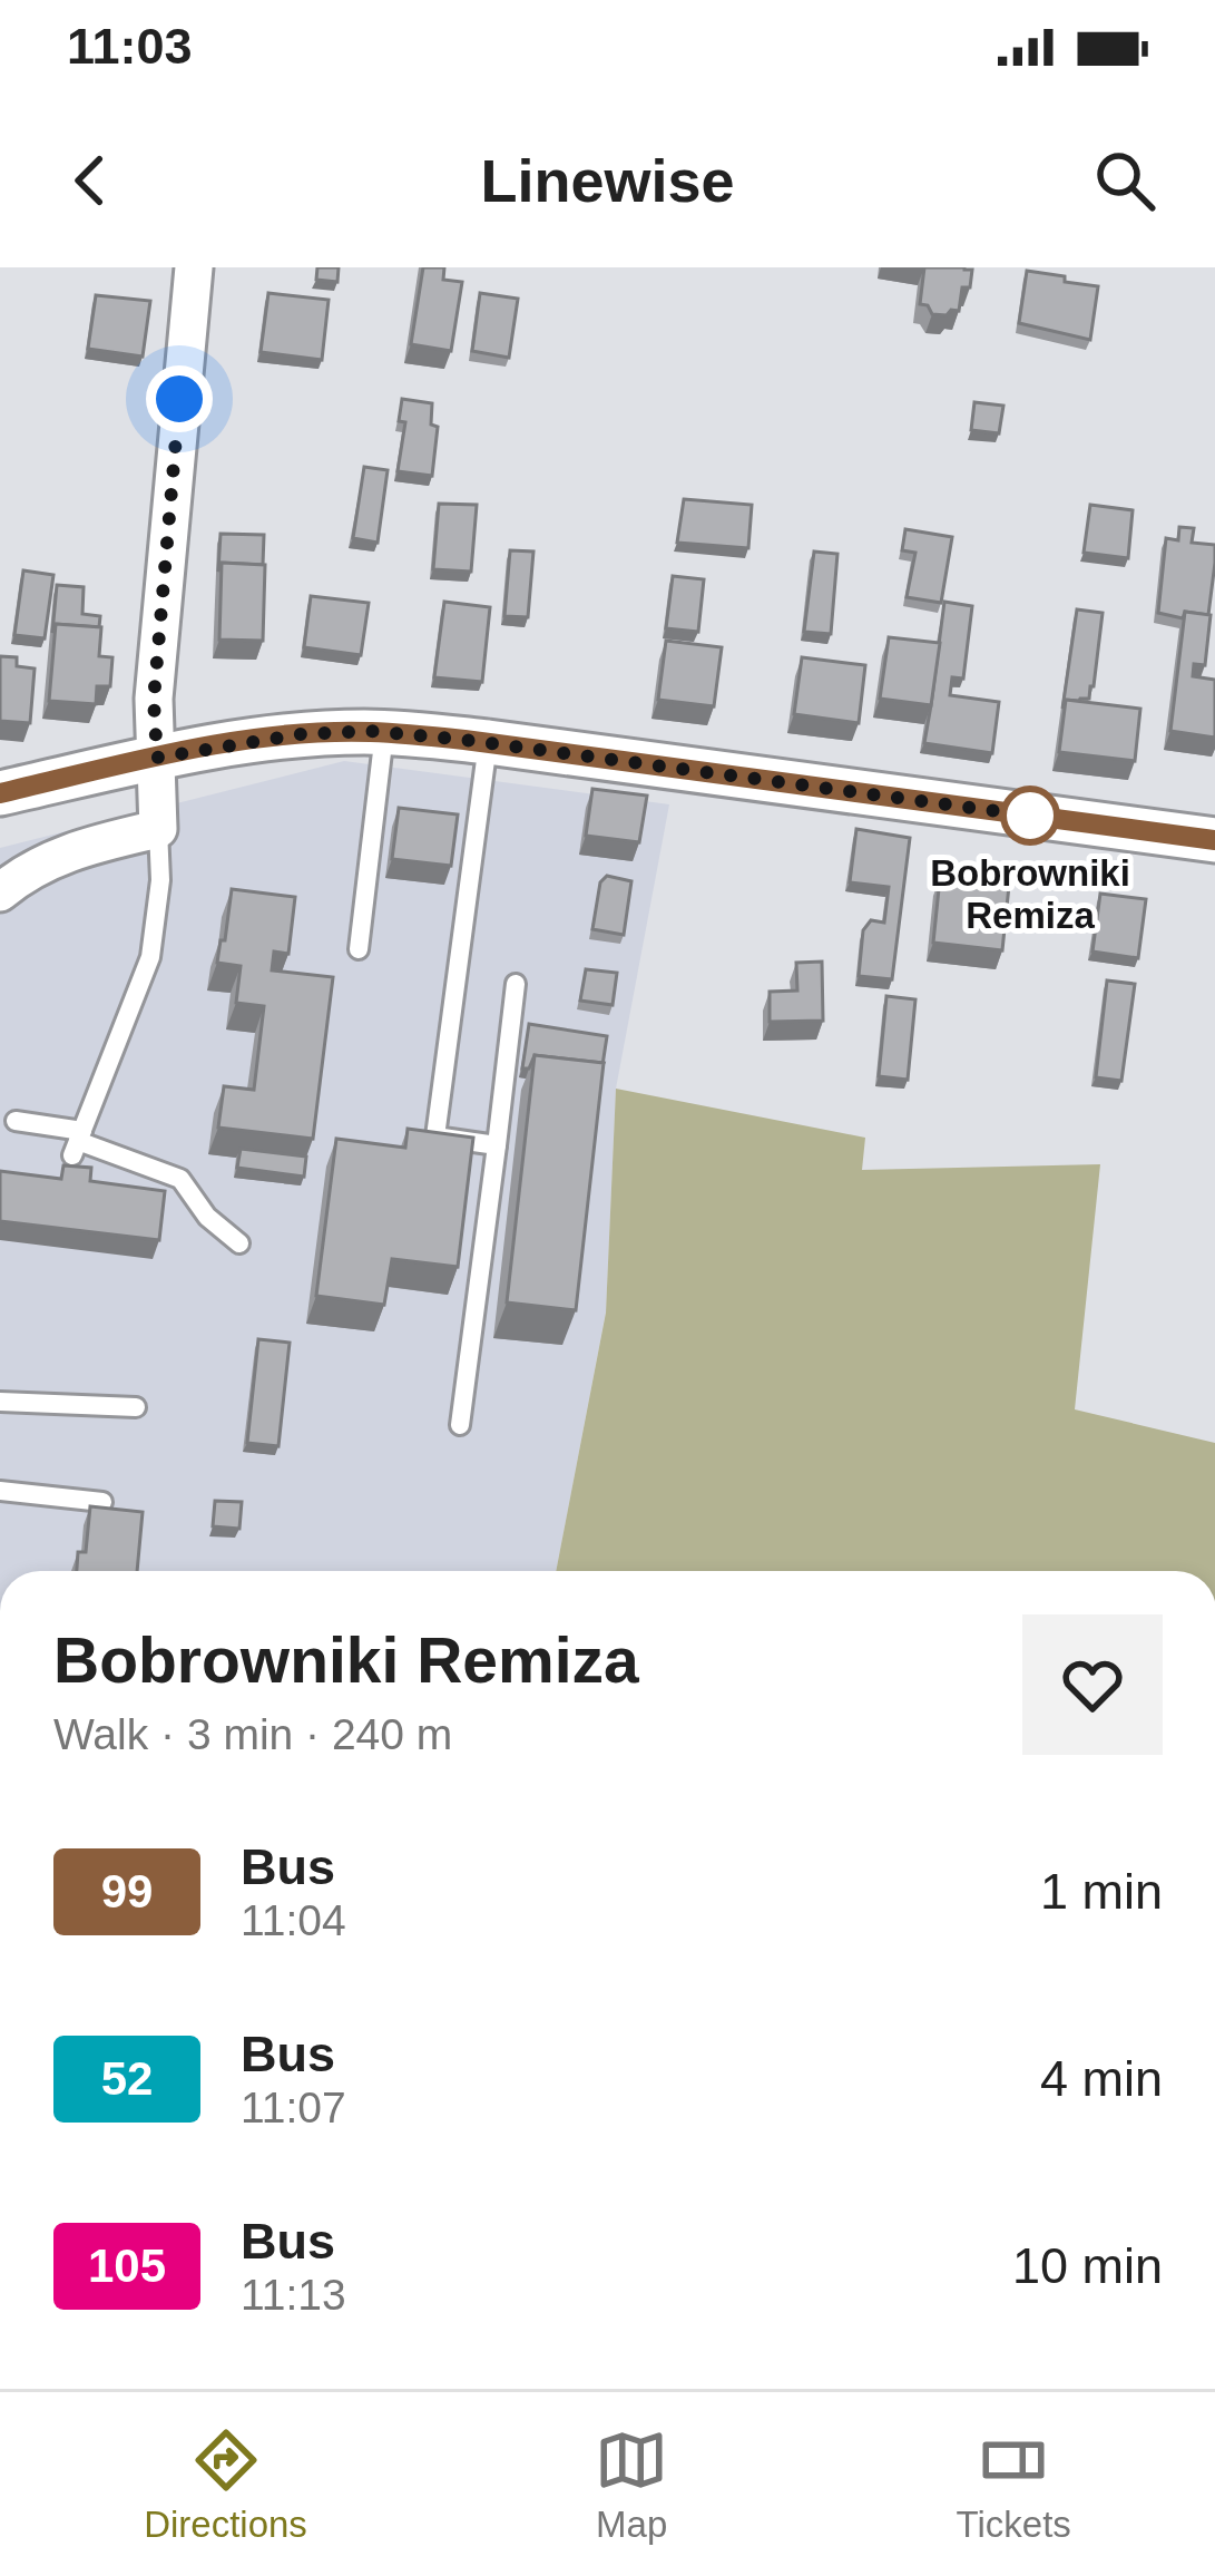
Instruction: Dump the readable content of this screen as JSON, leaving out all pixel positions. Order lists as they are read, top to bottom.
{
  "places": ["Bobrowniki Remiza"],
  "lines": ["bus line 99"],
  "page": {
    "status": "11:03",
    "header": "Linewise",
    "heading": ["Bobrowniki Remiza", "Walk · 3 min · 240 m"],
    "list": [
      {
        "mark": "99",
        "name": "Bus",
        "note": "11:04",
        "value": "1 min"
      },
      {
        "mark": "52",
        "name": "Bus",
        "note": "11:07",
        "value": "4 min"
      },
      {
        "mark": "105",
        "name": "Bus",
        "note": "11:13",
        "value": "10 min"
      }
    ],
    "tabs": ["Directions", "Map", "Tickets"]
  }
}
